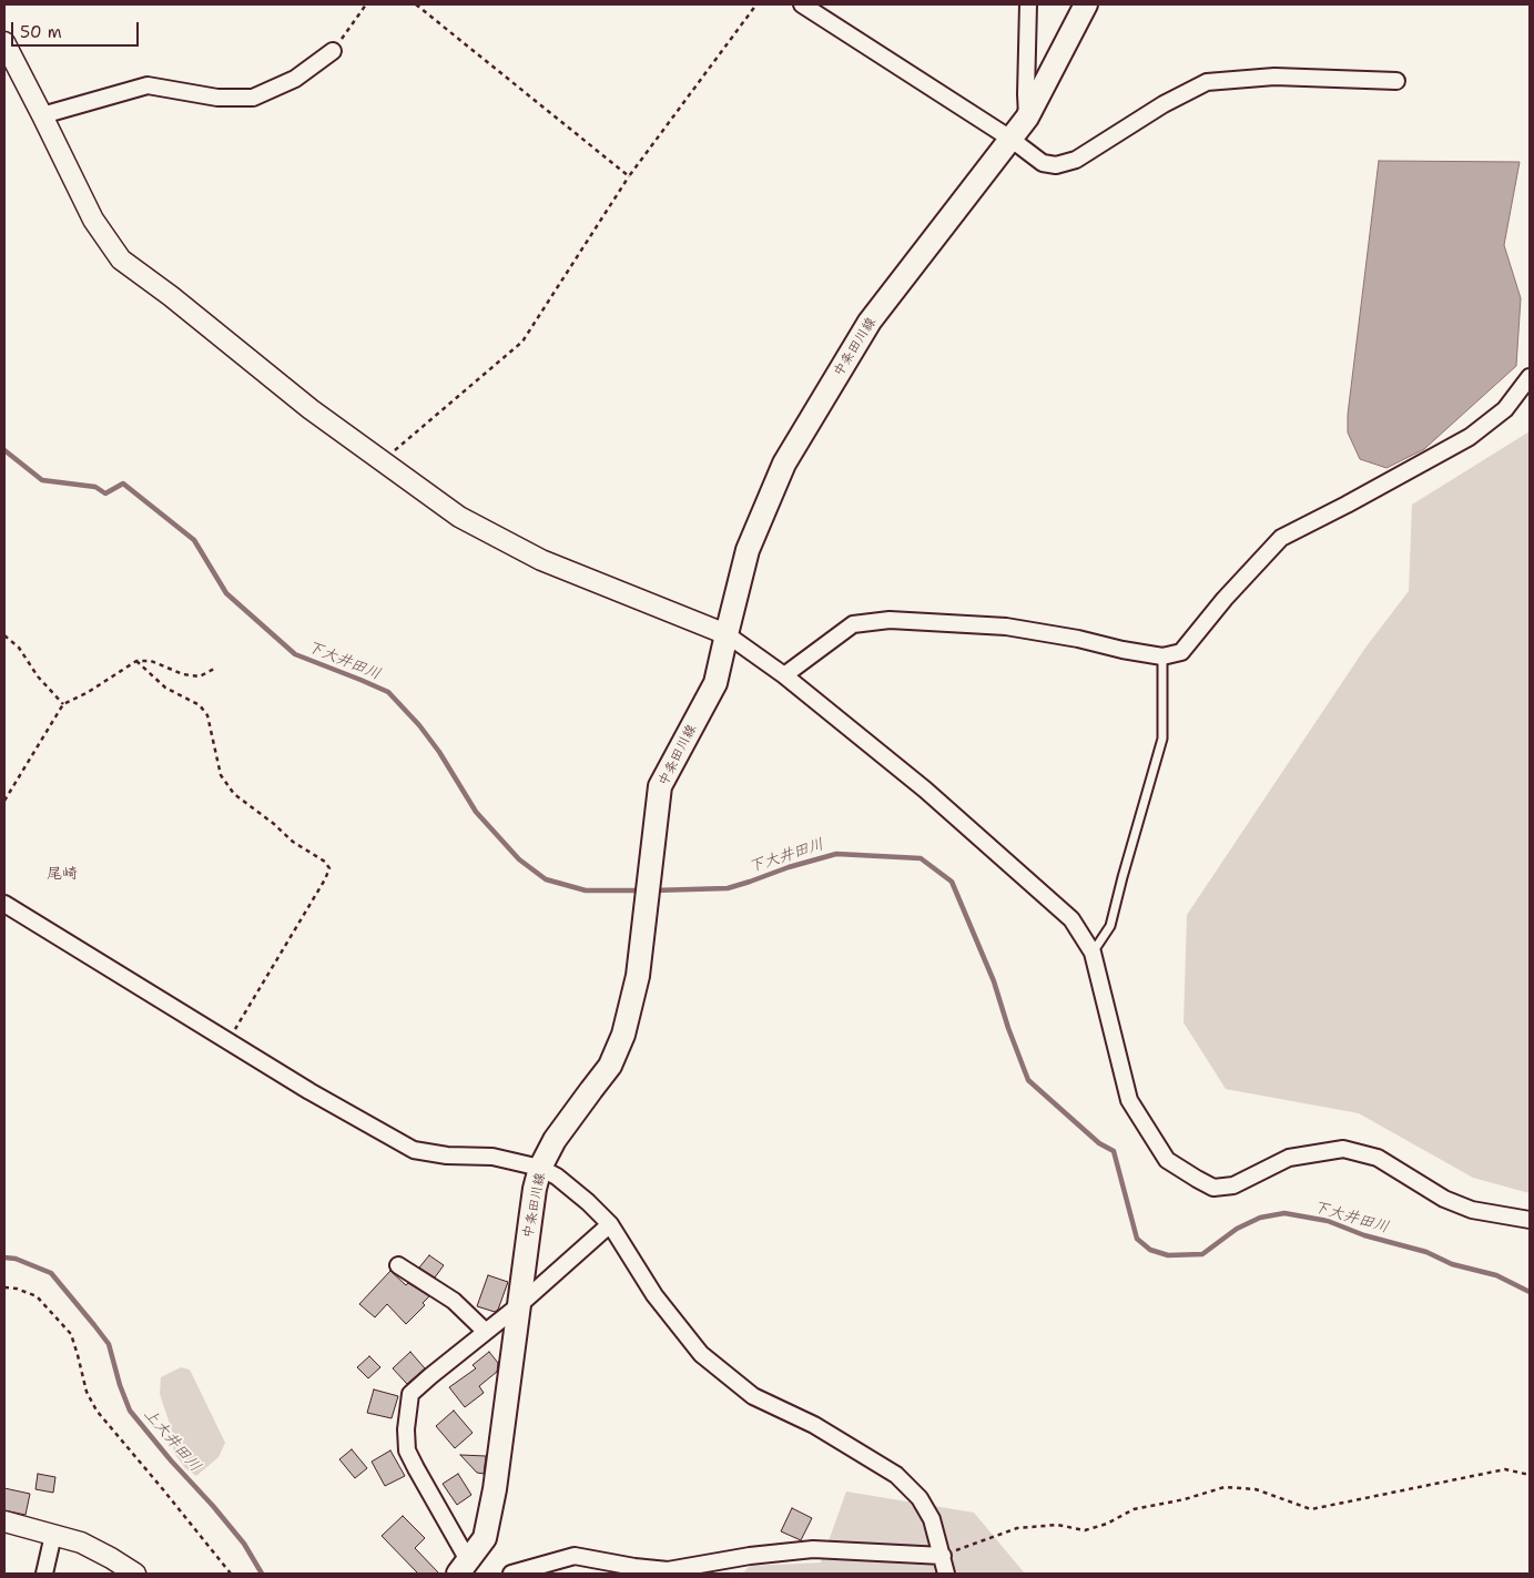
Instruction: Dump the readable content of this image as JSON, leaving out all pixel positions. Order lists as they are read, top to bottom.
{
  "streets": {
    "main road": ["中条田川線"]
  },
  "districts": ["尾崎"],
  "water": ["下大井田川", "上大井田川"],
  "scale_bar": "50 m"
}
